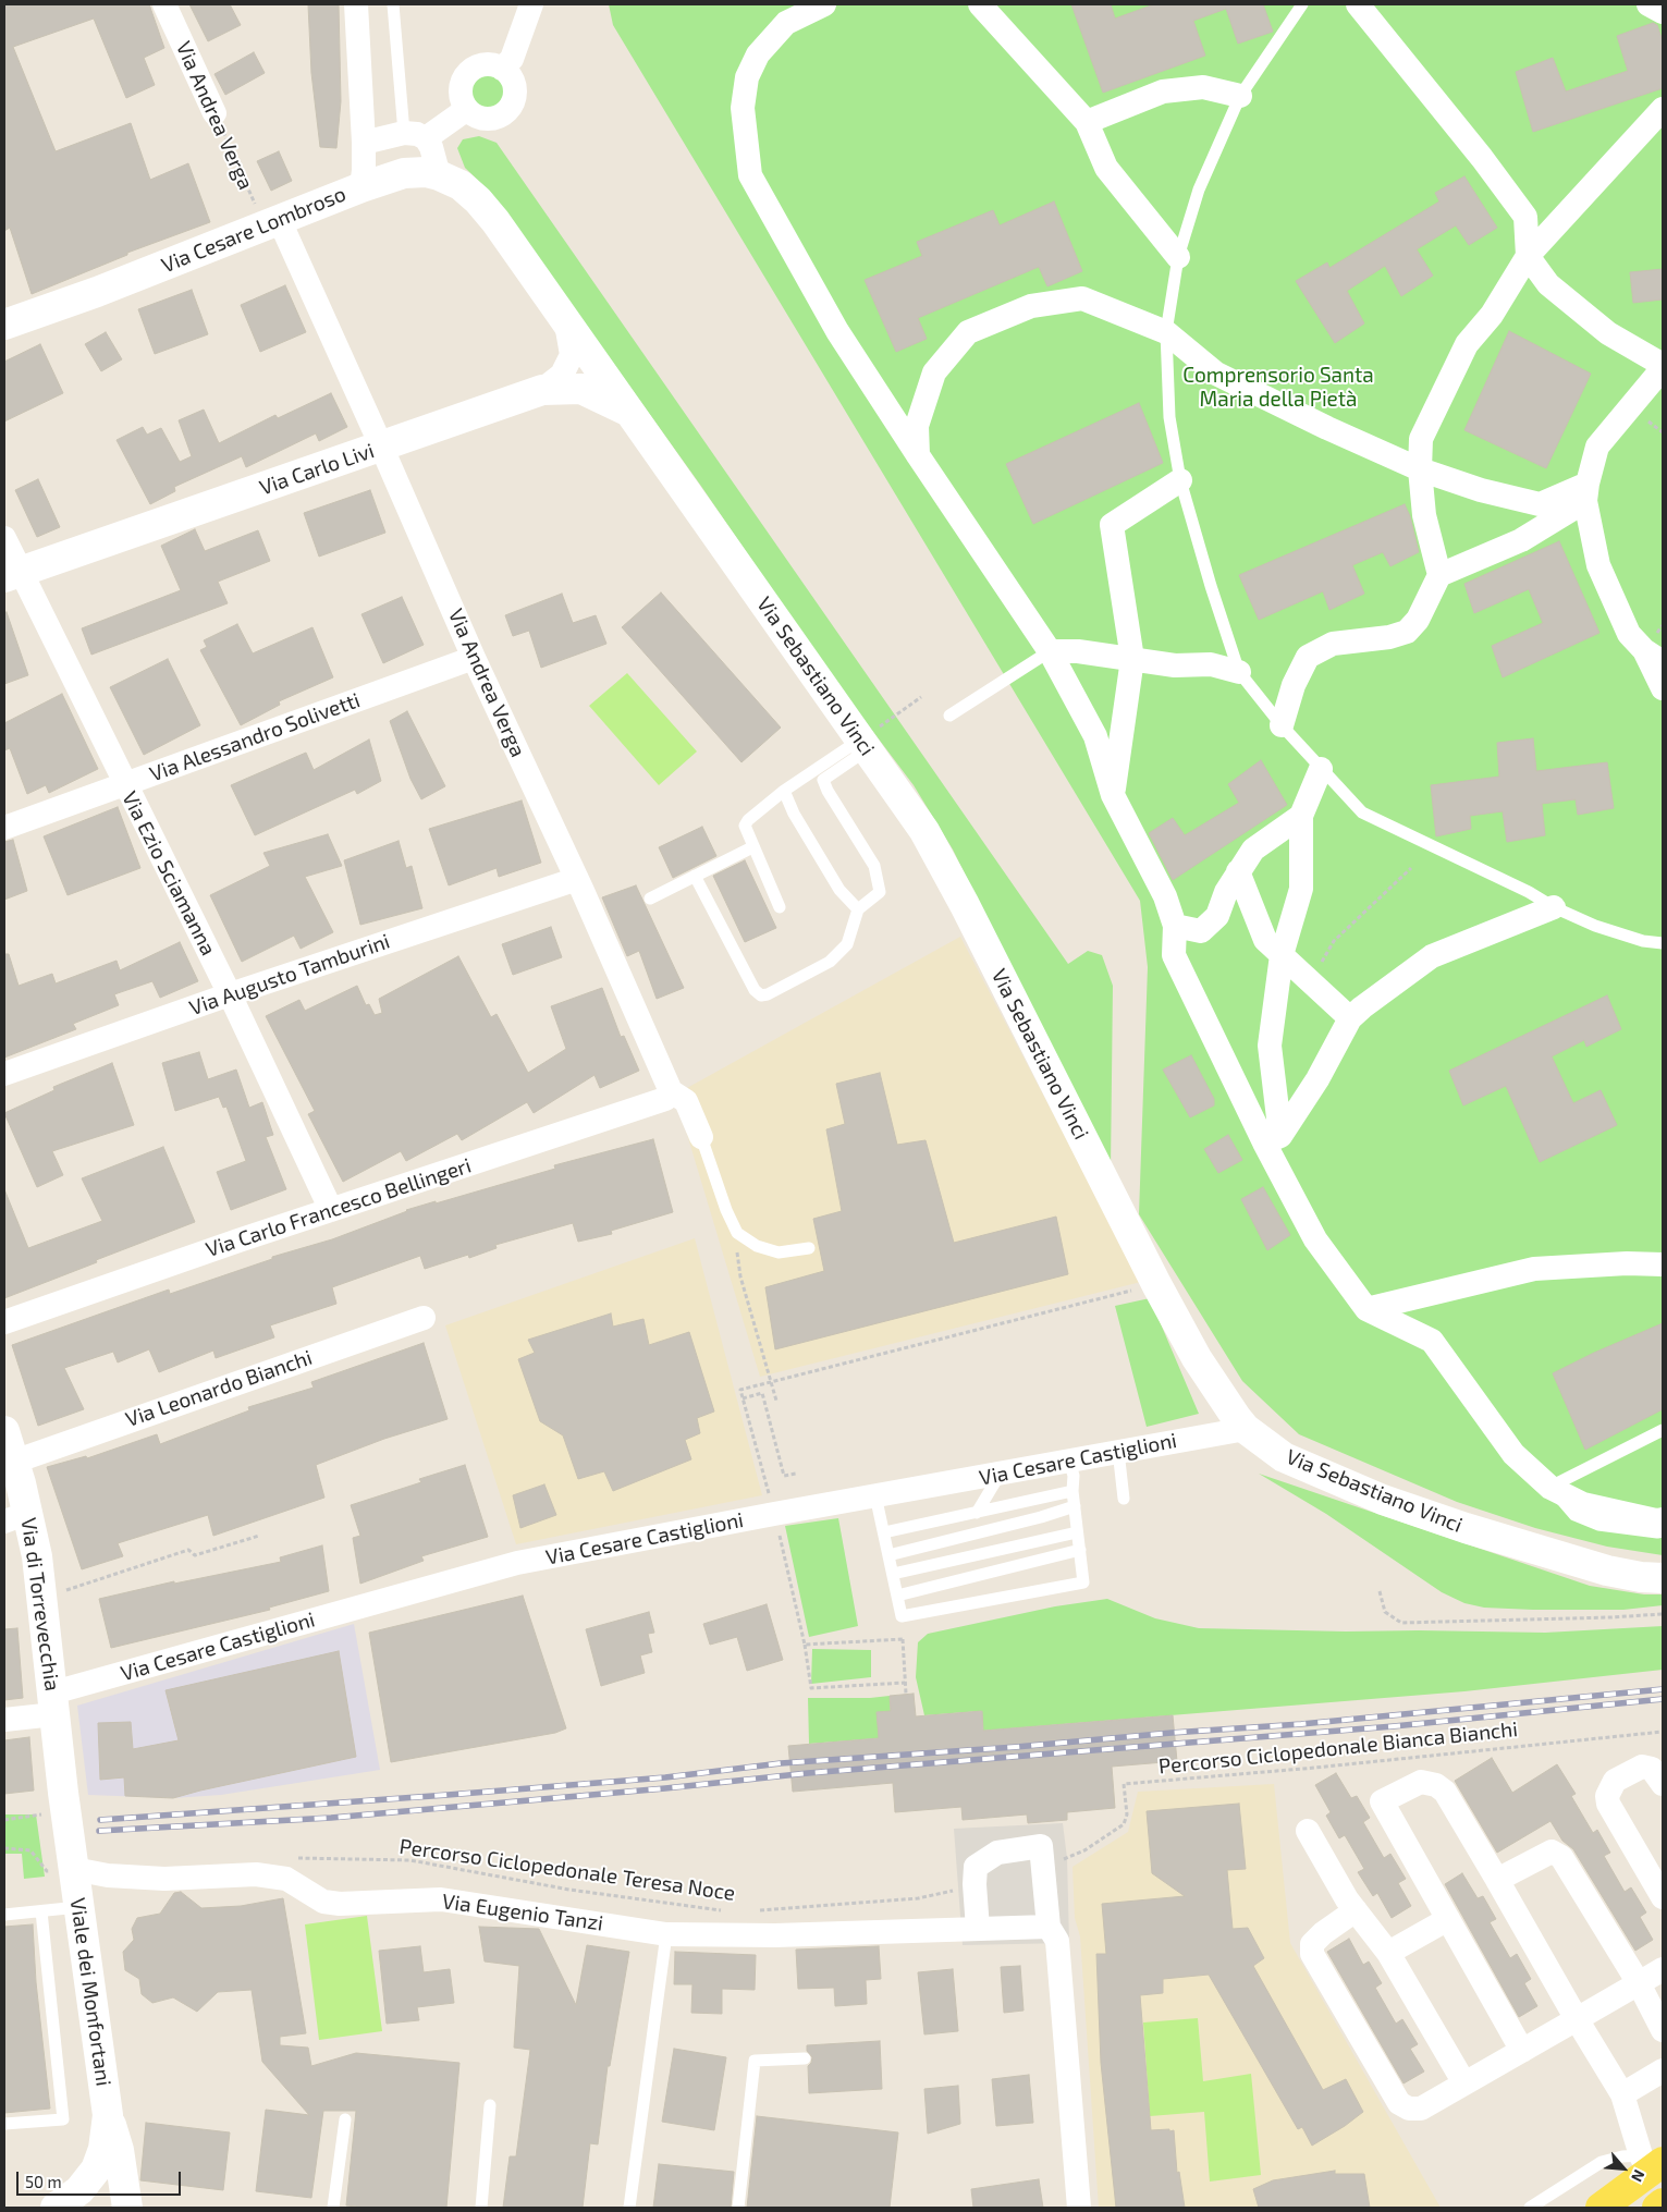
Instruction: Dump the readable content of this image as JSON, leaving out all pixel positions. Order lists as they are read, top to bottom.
{
  "streets": {
    "street": [
      "Via Andrea Verga",
      "Via Cesare Lombroso",
      "Via Carlo Livi",
      "Via Sebastiano Vinci",
      "Via Alessandro Solivetti",
      "Via Ezio Sciamanna",
      "Via Augusto Tamburini",
      "Via Carlo Francesco Bellingeri",
      "Via Leonardo Bianchi",
      "Via Cesare Castiglioni",
      "Via di Torrevecchia",
      "Via Eugenio Tanzi",
      "Viale dei Monfortani"
    ],
    "path": ["Percorso Ciclopedonale Bianca Bianchi", "Percorso Ciclopedonale Teresa Noce"]
  },
  "crossings": [
    ["Via Andrea Verga", "Via Cesare Lombroso"],
    ["Via Andrea Verga", "Via Carlo Livi"],
    ["Via Andrea Verga", "Via Alessandro Solivetti"],
    ["Via Andrea Verga", "Via Augusto Tamburini"],
    ["Via Andrea Verga", "Via Carlo Francesco Bellingeri"],
    ["Via Cesare Lombroso", "Via Sebastiano Vinci"],
    ["Via Carlo Livi", "Via Sebastiano Vinci"],
    ["Via Carlo Livi", "Via Ezio Sciamanna"],
    ["Via Sebastiano Vinci", "Via Cesare Castiglioni"],
    ["Via Alessandro Solivetti", "Via Ezio Sciamanna"],
    ["Via Ezio Sciamanna", "Via Augusto Tamburini"],
    ["Via Ezio Sciamanna", "Via Carlo Francesco Bellingeri"],
    ["Via Leonardo Bianchi", "Via di Torrevecchia"],
    ["Via Cesare Castiglioni", "Via di Torrevecchia"],
    ["Via di Torrevecchia", "Via Eugenio Tanzi"],
    ["Via di Torrevecchia", "Viale dei Monfortani"],
    ["Via Eugenio Tanzi", "Viale dei Monfortani"]
  ],
  "parks": ["Comprensorio Santa Maria della Pietà"],
  "scale_bar": "50 m",
  "north": "bottom right"
}
